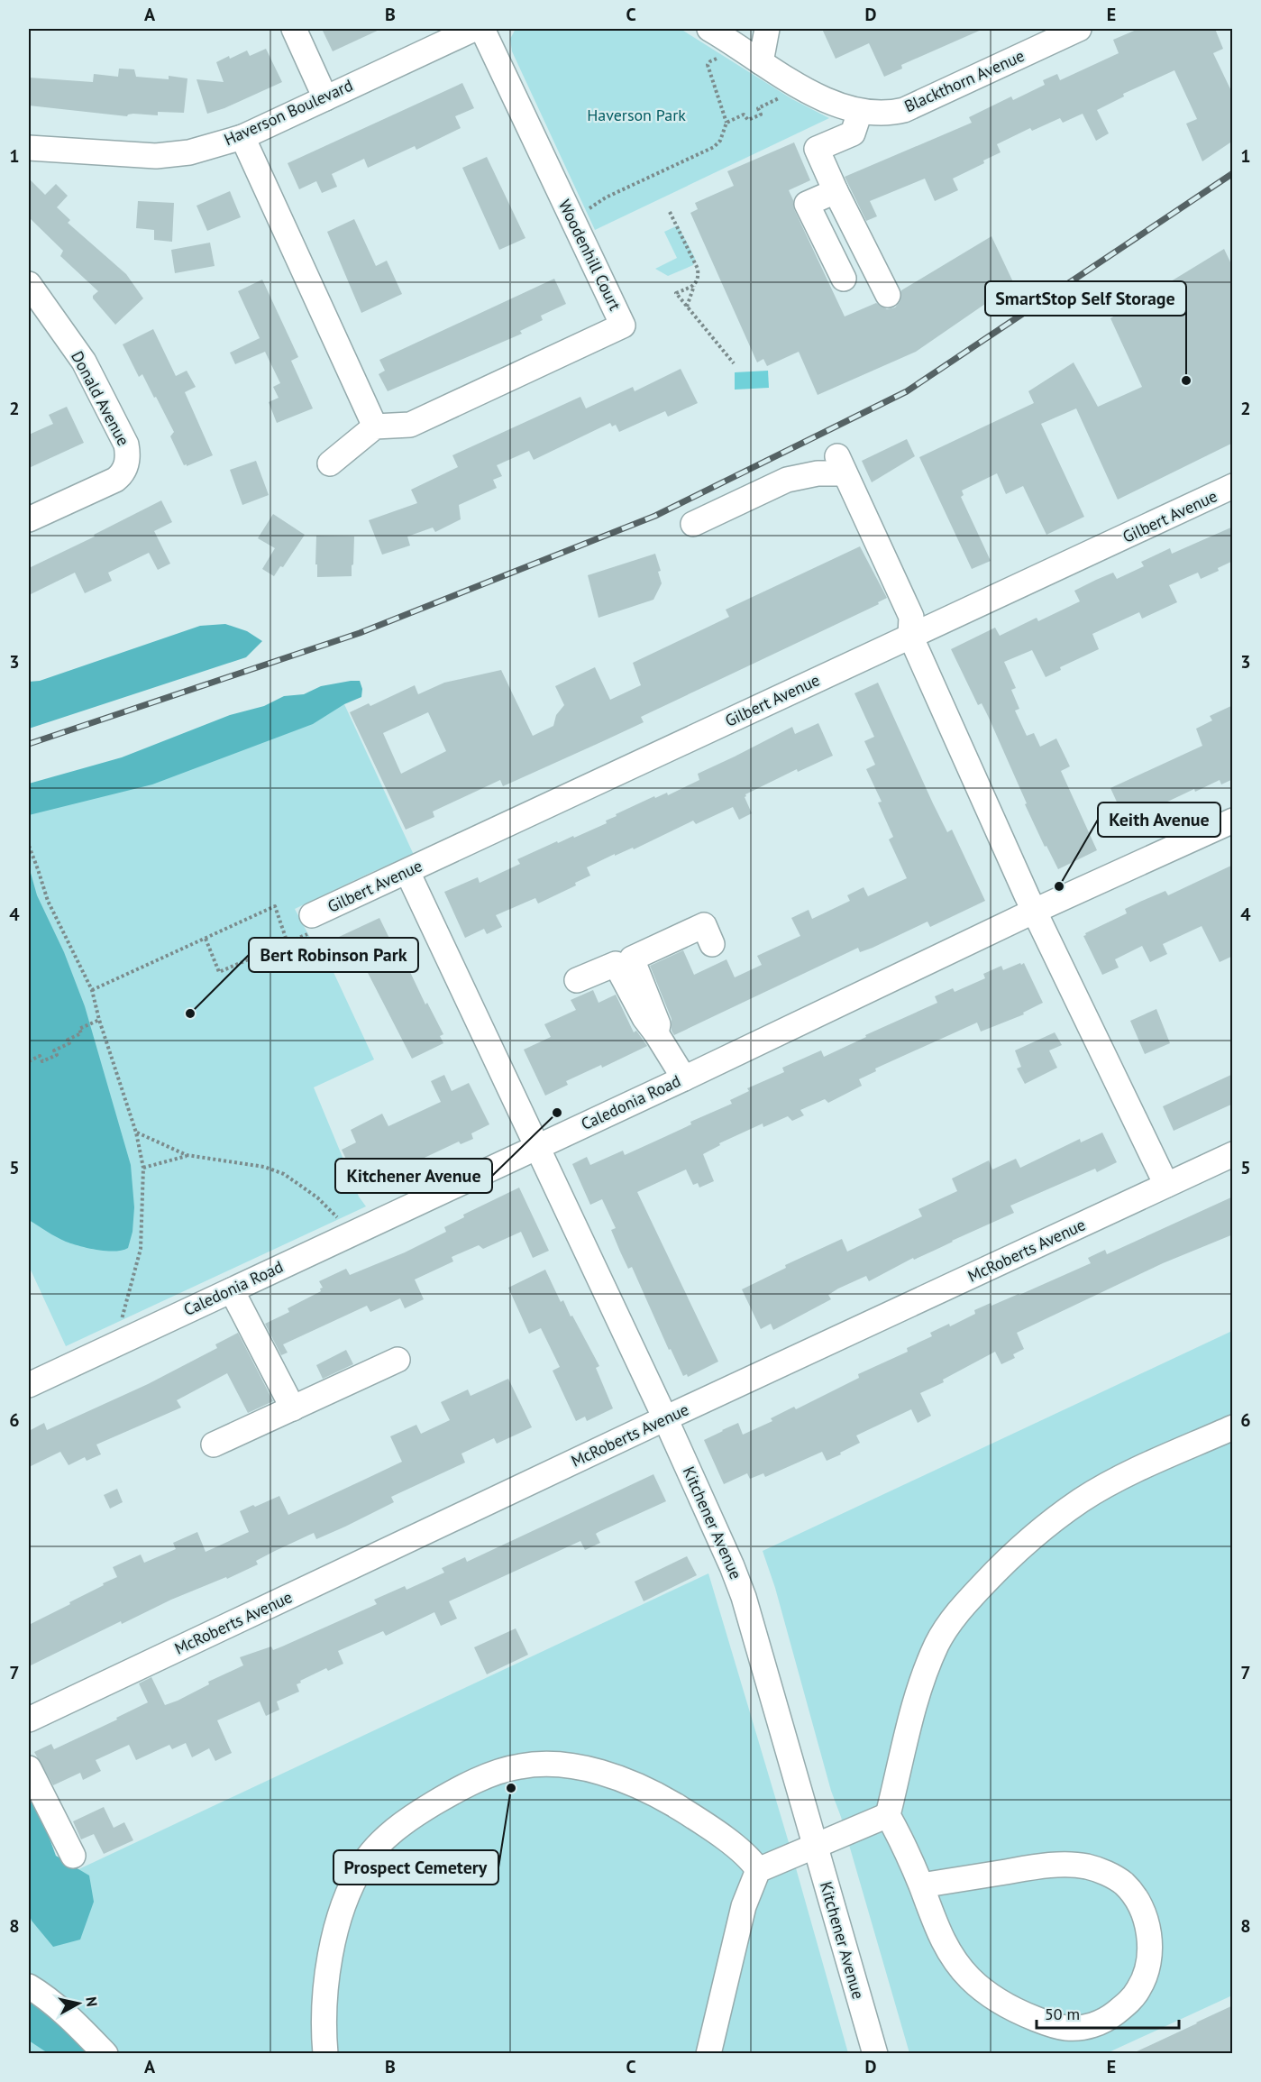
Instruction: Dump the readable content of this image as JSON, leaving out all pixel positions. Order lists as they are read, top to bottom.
{
  "streets": {
    "street": [
      "Blackthorn Avenue",
      "Haverson Boulevard",
      "Woodenhill Court",
      "Donald Avenue",
      "Gilbert Avenue",
      "Caledonia Road",
      "McRoberts Avenue",
      "Kitchener Avenue"
    ]
  },
  "crossings": [
    ["Gilbert Avenue", "Kitchener Avenue"],
    ["Caledonia Road", "Kitchener Avenue"],
    ["McRoberts Avenue", "Kitchener Avenue"]
  ],
  "parks": ["Haverson Park"],
  "places": [
    "SmartStop Self Storage",
    "Keith Avenue",
    "Bert Robinson Park",
    "Kitchener Avenue",
    "Prospect Cemetery"
  ],
  "scale_bar": "50 m",
  "north": "right",
  "grid": {
    "columns": [
      "A",
      "B",
      "C",
      "D",
      "E"
    ],
    "rows": [
      "1",
      "2",
      "3",
      "4",
      "5",
      "6",
      "7",
      "8"
    ]
  }
}
